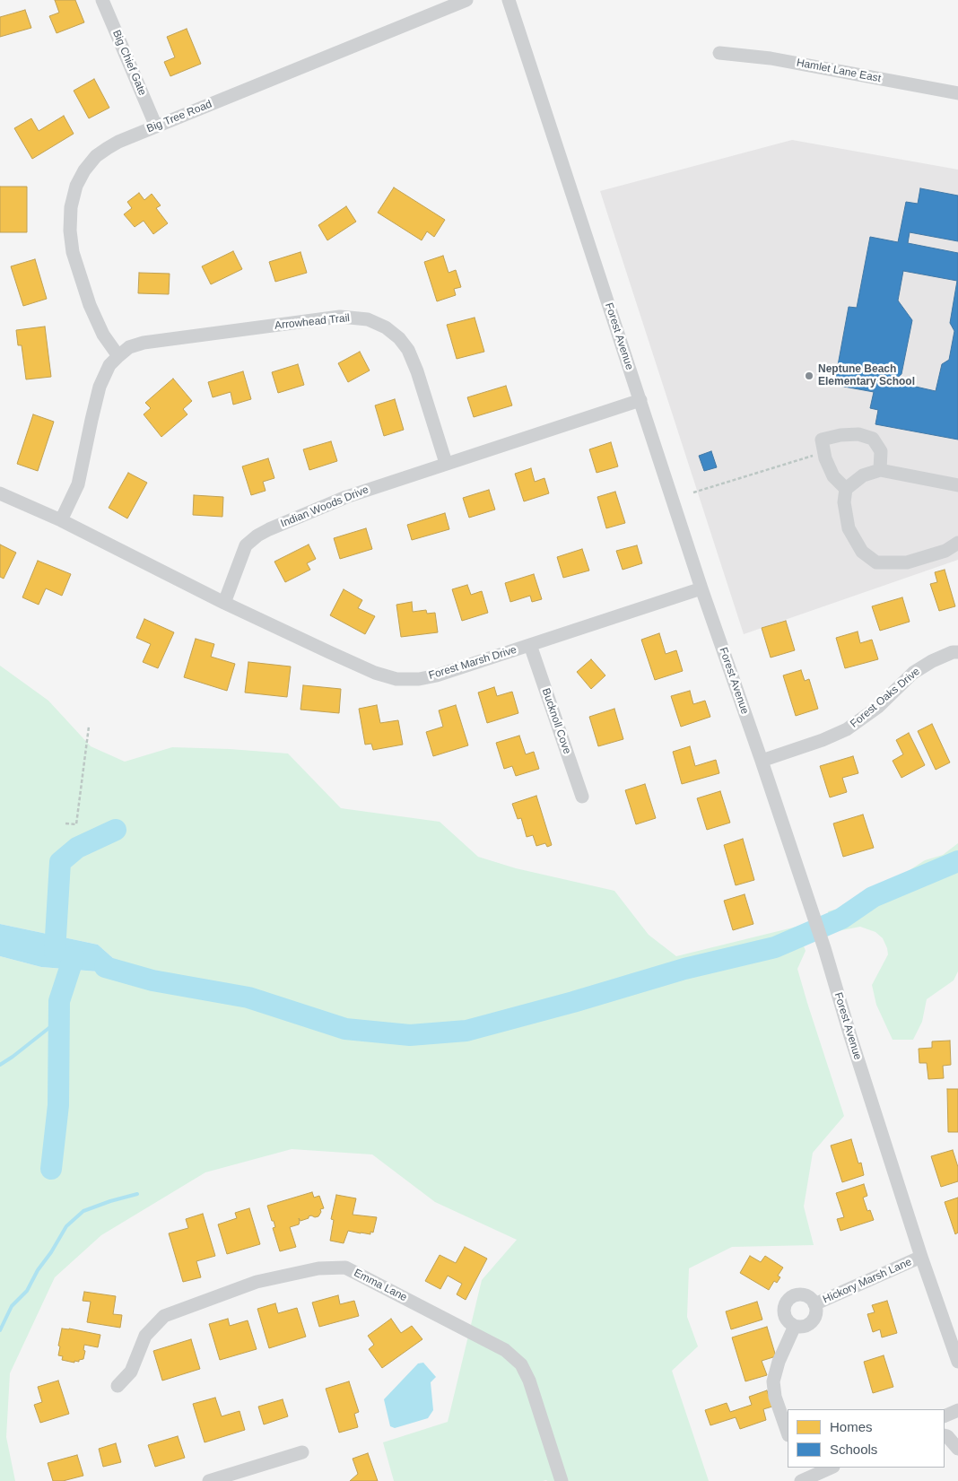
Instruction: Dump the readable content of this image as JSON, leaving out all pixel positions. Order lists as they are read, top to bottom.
{
  "streets": {
    "street": [
      "Big Chief Gate",
      "Hamlet Lane East",
      "Big Tree Road",
      "Arrowhead Trail",
      "Forest Avenue",
      "Indian Woods Drive",
      "Forest Marsh Drive",
      "Forest Oaks Drive",
      "Bucknoll Cove",
      "Hickory Marsh Lane",
      "Emma Lane"
    ]
  },
  "crossings": [
    ["Big Chief Gate", "Big Tree Road"],
    ["Big Tree Road", "Arrowhead Trail"],
    ["Arrowhead Trail", "Indian Woods Drive"],
    ["Forest Avenue", "Indian Woods Drive"],
    ["Forest Avenue", "Forest Marsh Drive"],
    ["Forest Avenue", "Forest Oaks Drive"],
    ["Forest Avenue", "Hickory Marsh Lane"],
    ["Indian Woods Drive", "Forest Marsh Drive"],
    ["Forest Marsh Drive", "Bucknoll Cove"]
  ],
  "places": ["Neptune Beach Elementary School"],
  "legend": ["Homes", "Schools"]
}
